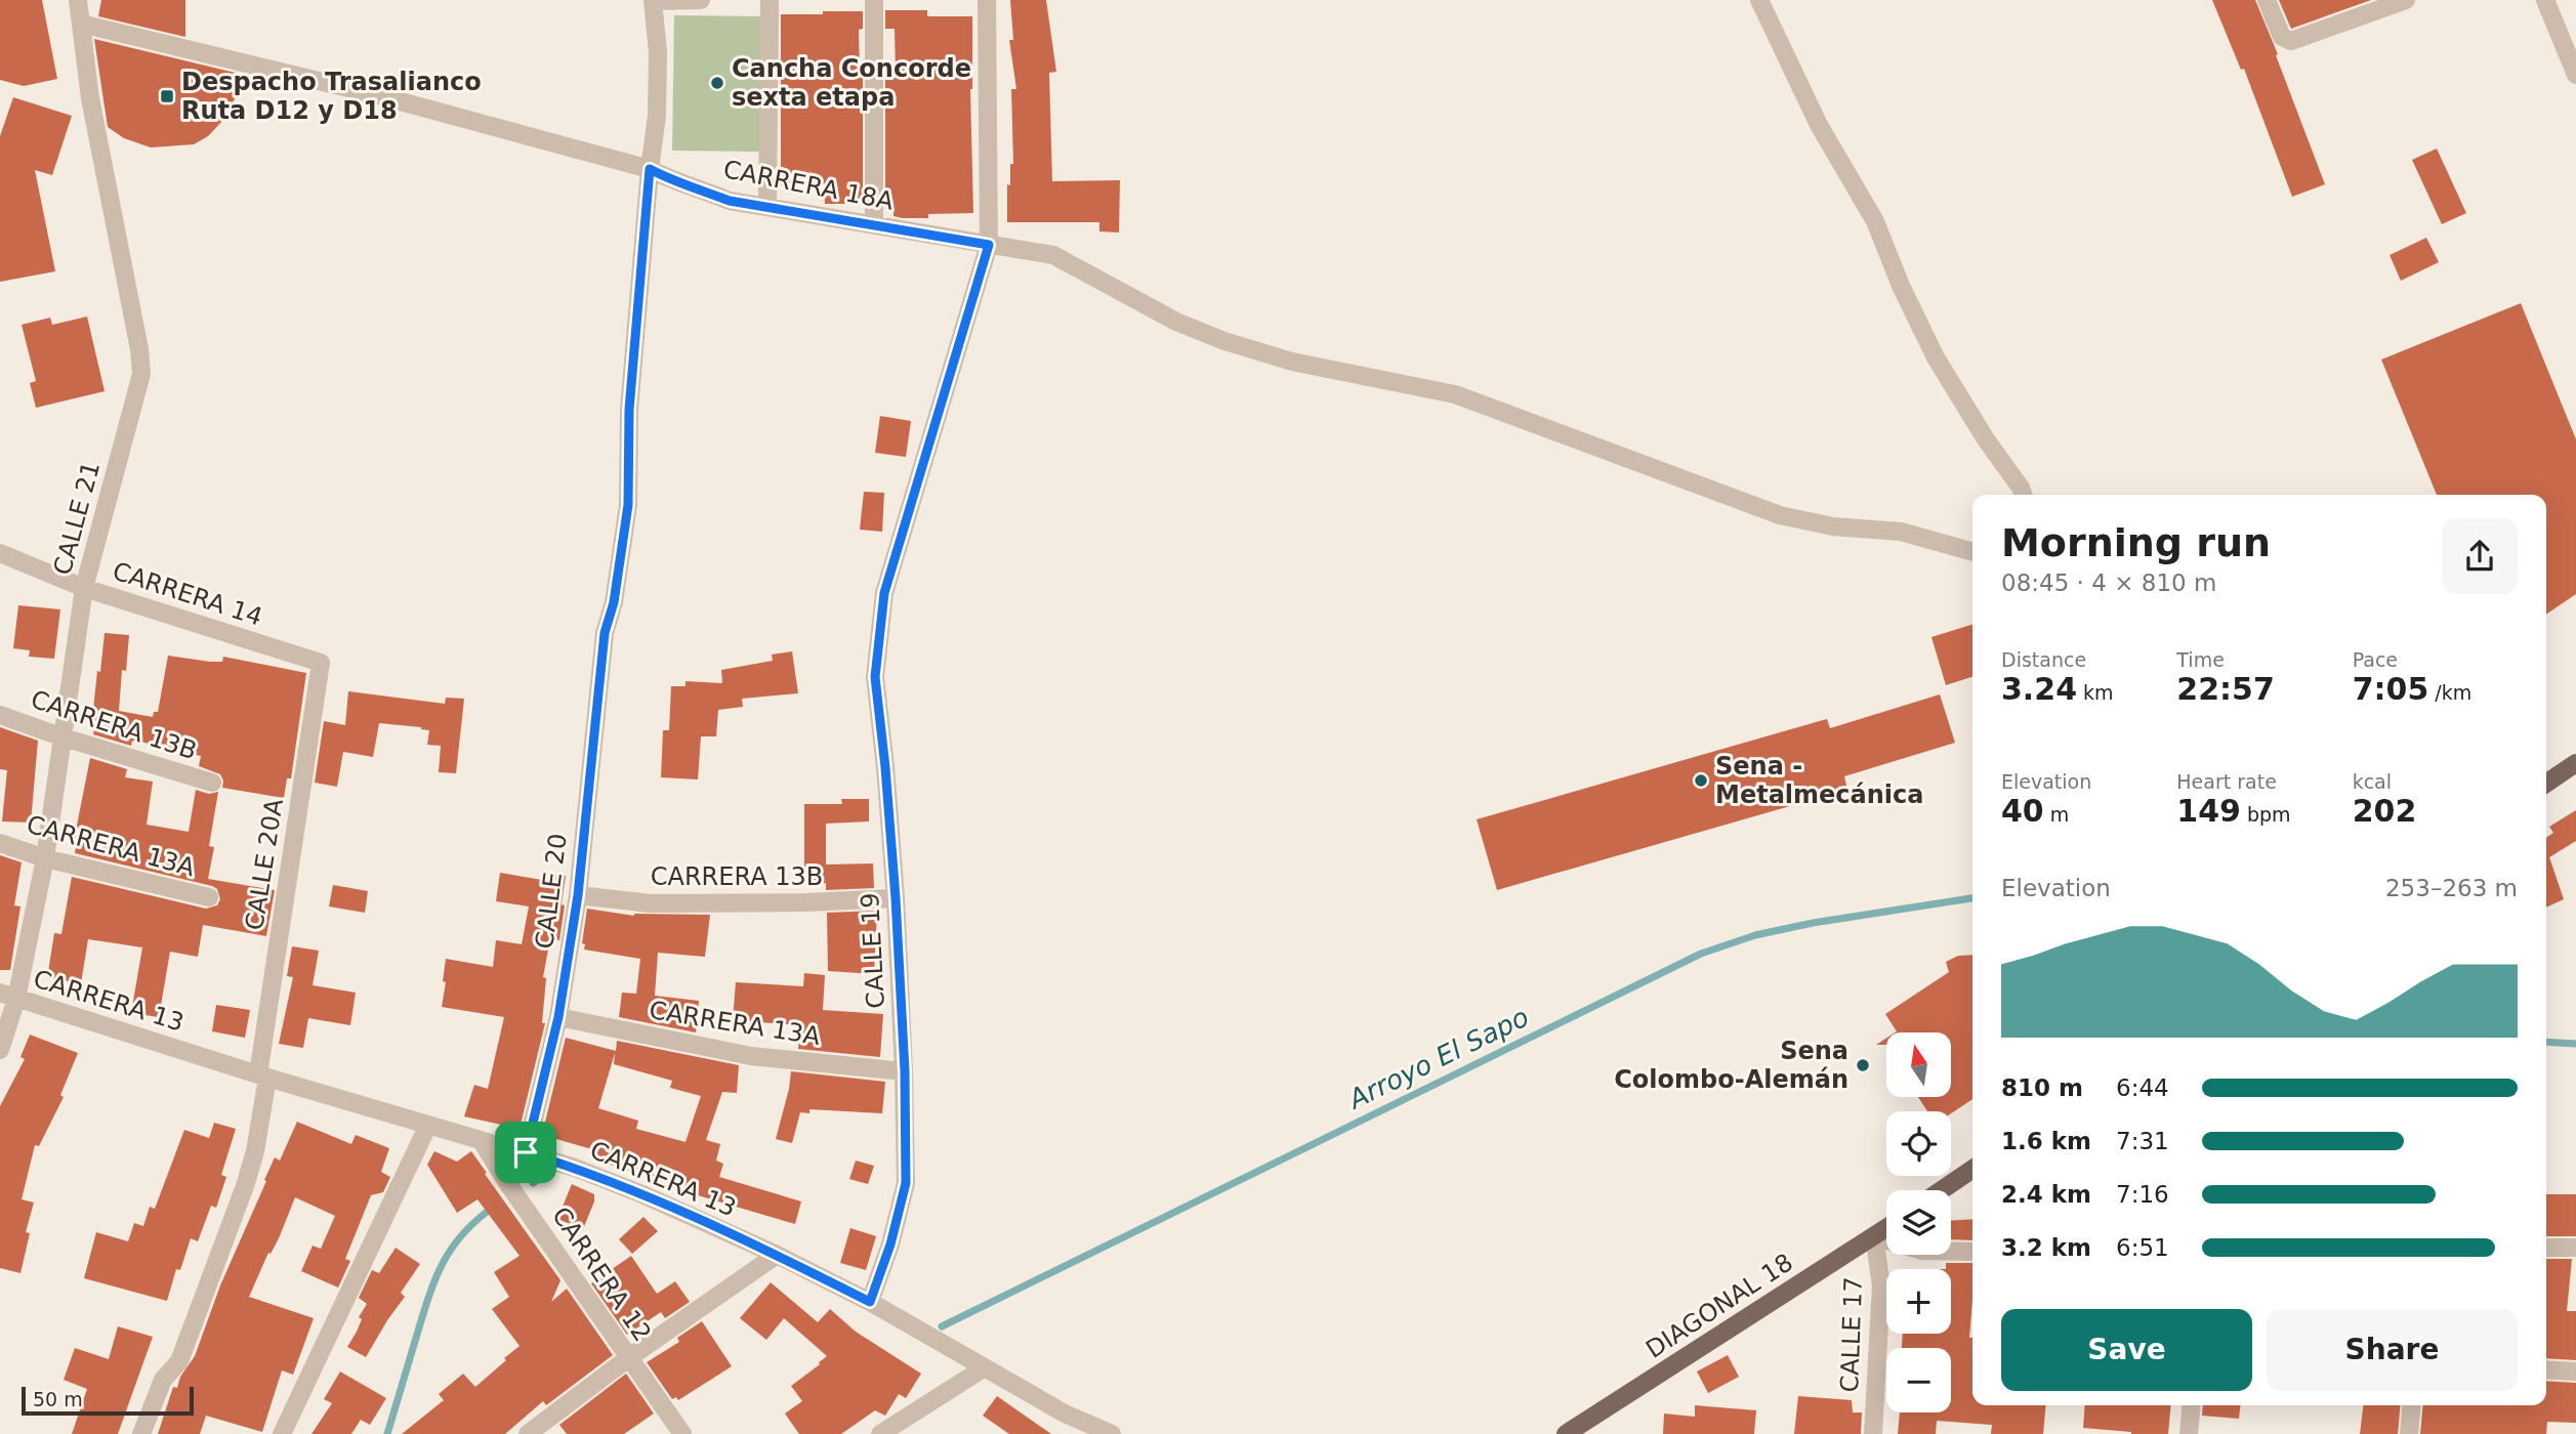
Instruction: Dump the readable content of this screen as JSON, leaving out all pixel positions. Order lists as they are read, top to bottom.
{
  "streets": {
    "main road": ["DIAGONAL 18"],
    "street": [
      "CARRERA 18A",
      "CALLE 21",
      "CARRERA 14",
      "CARRERA 13B",
      "CARRERA 13A",
      "CALLE 20A",
      "CALLE 20",
      "CALLE 19",
      "CARRERA 13",
      "CARRERA 12",
      "CALLE 17"
    ]
  },
  "crossings": [
    ["CARRERA 18A", "CALLE 21"],
    ["CARRERA 18A", "CALLE 20"],
    ["CARRERA 18A", "CALLE 19"],
    ["CALLE 21", "CARRERA 14"],
    ["CALLE 21", "CARRERA 13B"],
    ["CALLE 21", "CARRERA 13A"],
    ["CALLE 21", "CARRERA 13"],
    ["CARRERA 14", "CALLE 20A"],
    ["CARRERA 13B", "CALLE 20"],
    ["CARRERA 13B", "CALLE 19"],
    ["CARRERA 13A", "CALLE 20"],
    ["CARRERA 13A", "CALLE 19"],
    ["CALLE 20A", "CARRERA 13"],
    ["CALLE 20", "CARRERA 13"],
    ["CALLE 19", "CARRERA 13"],
    ["CARRERA 13", "CARRERA 12"],
    ["DIAGONAL 18", "CALLE 17"]
  ],
  "water": ["Arroyo El Sapo"],
  "places": {
    "other": ["Cancha Concorde sexta etapa", "Sena - Metalmecánica", "Sena Colombo-Alemán"],
    "transit": ["Despacho Trasalianco Ruta D12 y D18"]
  },
  "scale_bar": "50 m",
  "north": "top",
  "page": {
    "heading": ["Morning run", "08:45 · 4 × 810 m"],
    "stats": [
      ["Distance", "3.24 km"],
      ["Time", "22:57"],
      ["Pace", "7:05 /km"],
      ["Elevation", "40 m"],
      ["Heart rate", "149 bpm"],
      ["kcal", "202"]
    ],
    "chart": ["Elevation", "253–263 m"],
    "map_buttons": ["+", "−"],
    "list": [
      {
        "name": "810 m",
        "note": "6:44"
      },
      {
        "name": "1.6 km",
        "note": "7:31"
      },
      {
        "name": "2.4 km",
        "note": "7:16"
      },
      {
        "name": "3.2 km",
        "note": "6:51"
      }
    ],
    "buttons": ["Save", "Share"],
    "scale": "50 m"
  }
}
